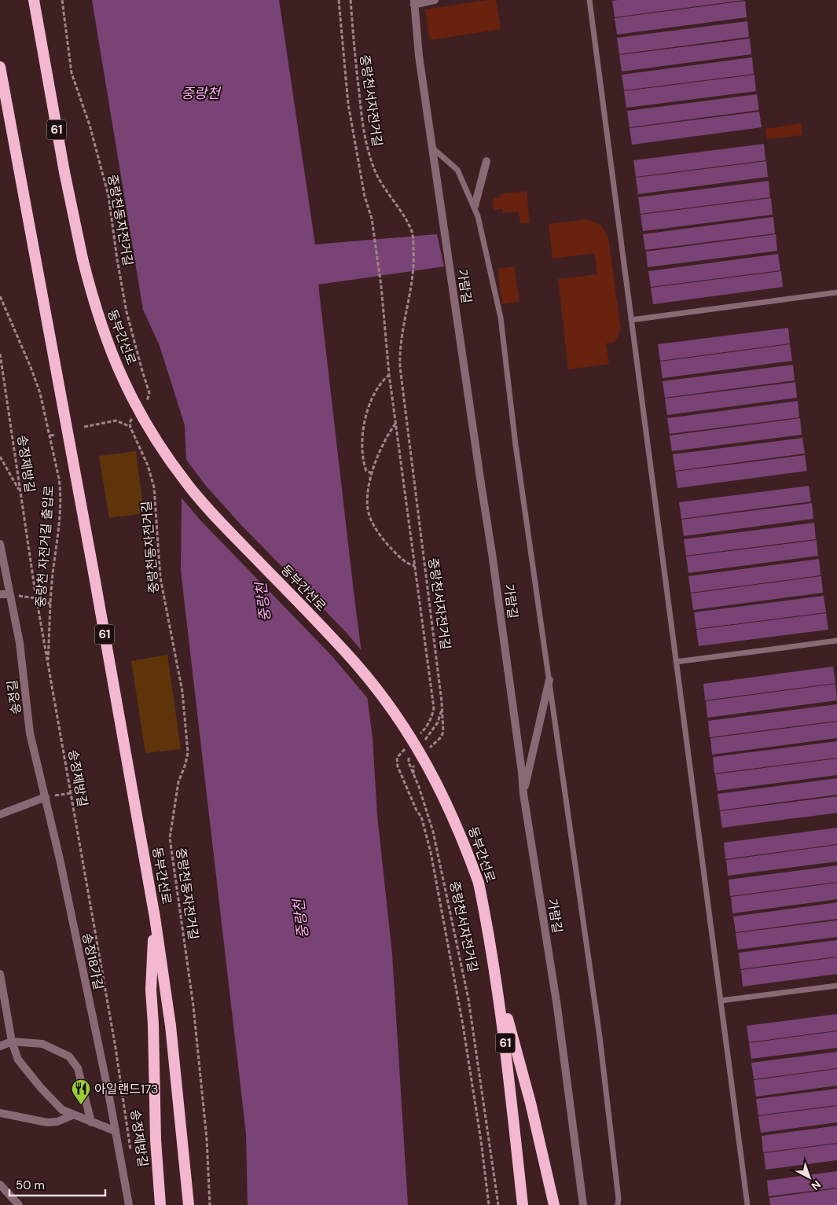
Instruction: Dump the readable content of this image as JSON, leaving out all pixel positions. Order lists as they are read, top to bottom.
{
  "streets": {
    "highway": ["61", "동부간선로"],
    "street": ["가람길", "송정길", "송정18가길"],
    "path": [
      "중랑천서자전거길",
      "중랑천동자전거길",
      "송정제방길",
      "중랑천 자전거길 출입로"
    ]
  },
  "crossings": [
    ["송정제방길", "중랑천 자전거길 출입로"],
    ["송정길", "송정18가길"]
  ],
  "water": ["중랑천"],
  "places": {
    "restaurant": ["아일랜드173"]
  },
  "scale_bar": "50 m",
  "north": "bottom right"
}
